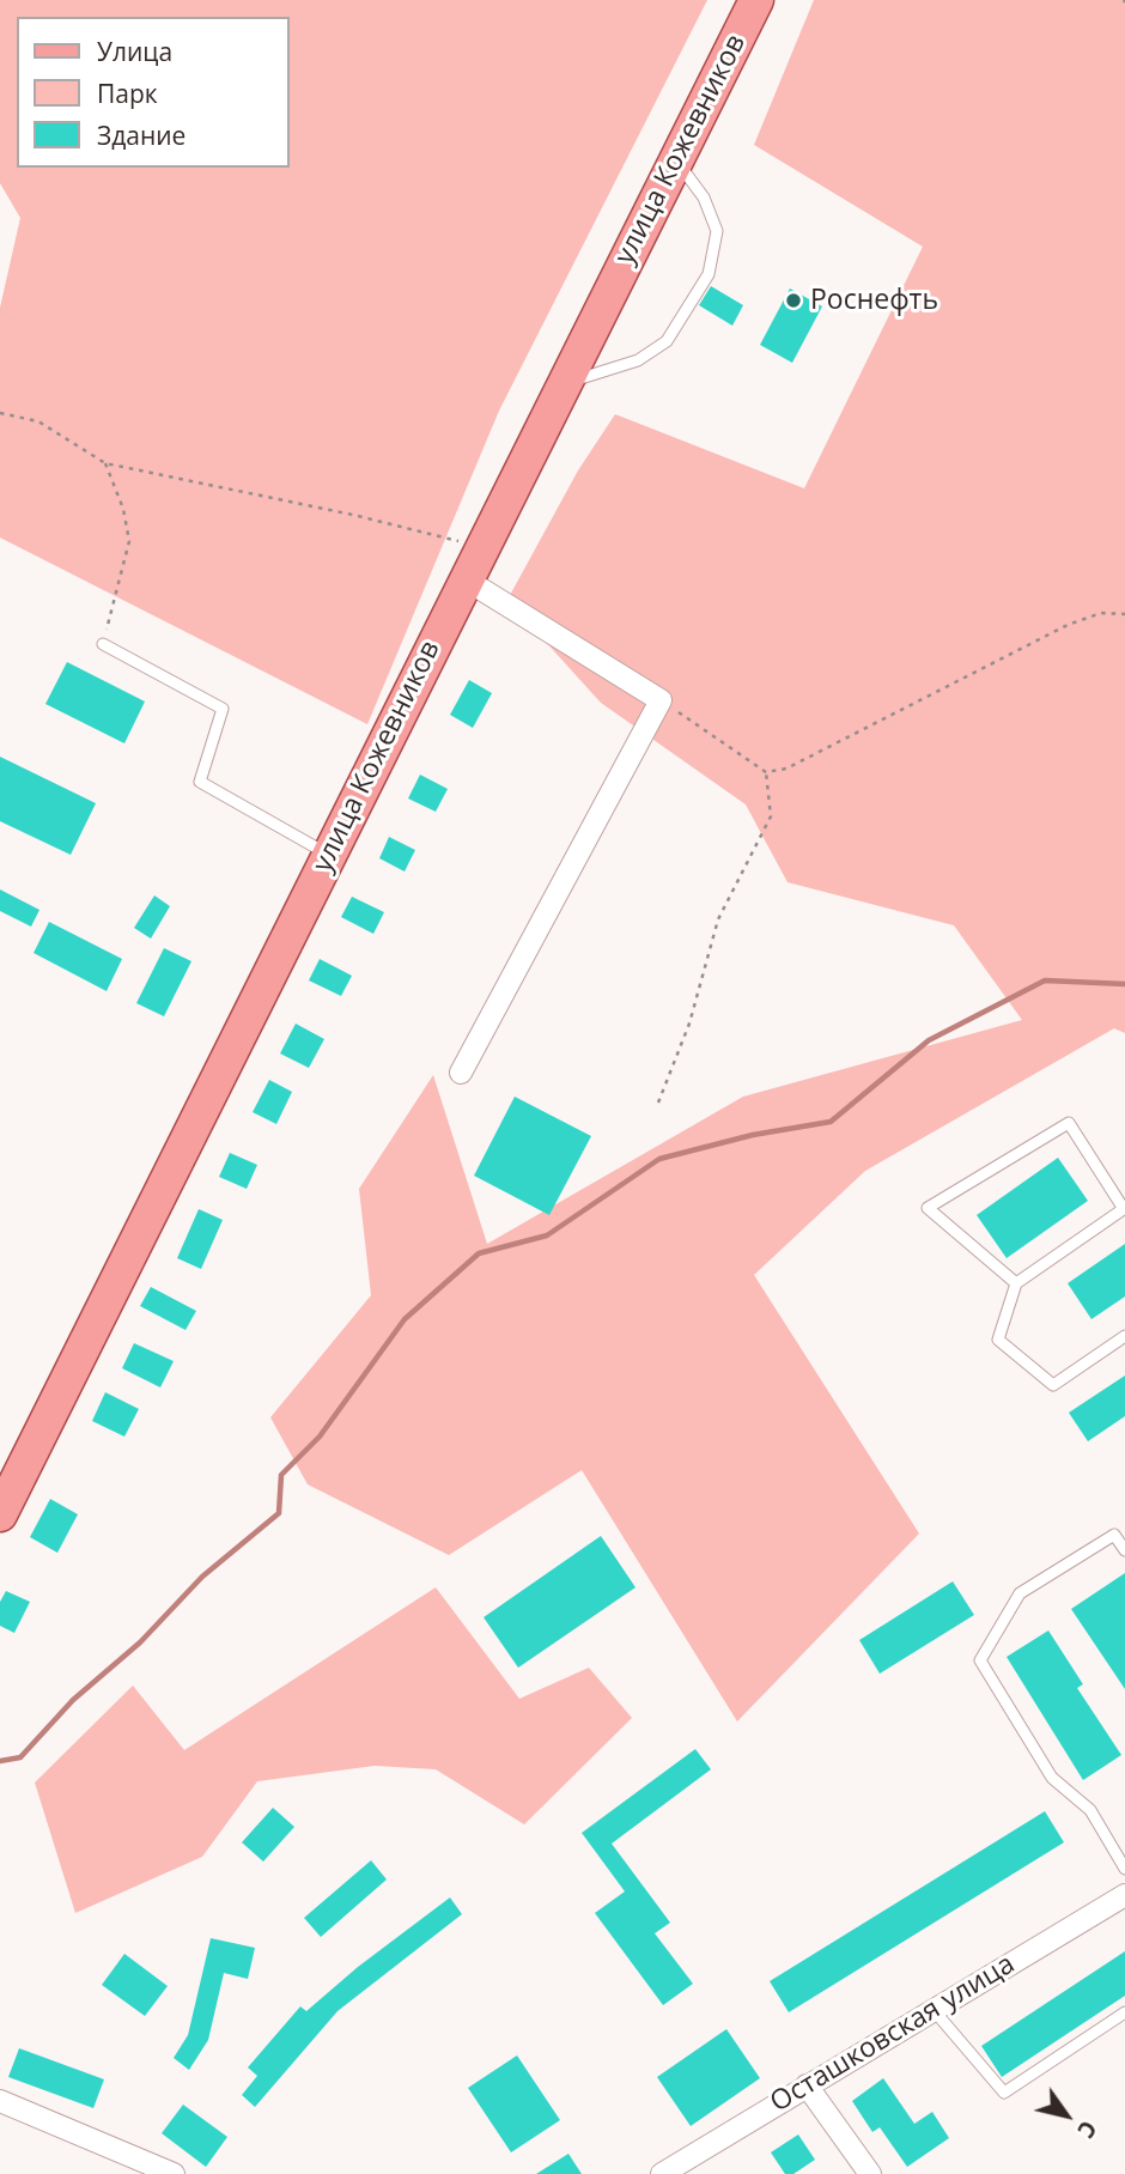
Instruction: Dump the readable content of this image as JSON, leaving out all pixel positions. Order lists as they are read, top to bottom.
{
  "streets": {
    "main road": ["улица Кожевников"],
    "street": ["Осташковская улица"]
  },
  "places": ["Роснефть"],
  "legend": ["Улица", "Парк", "Здание"],
  "north": "bottom right"
}
